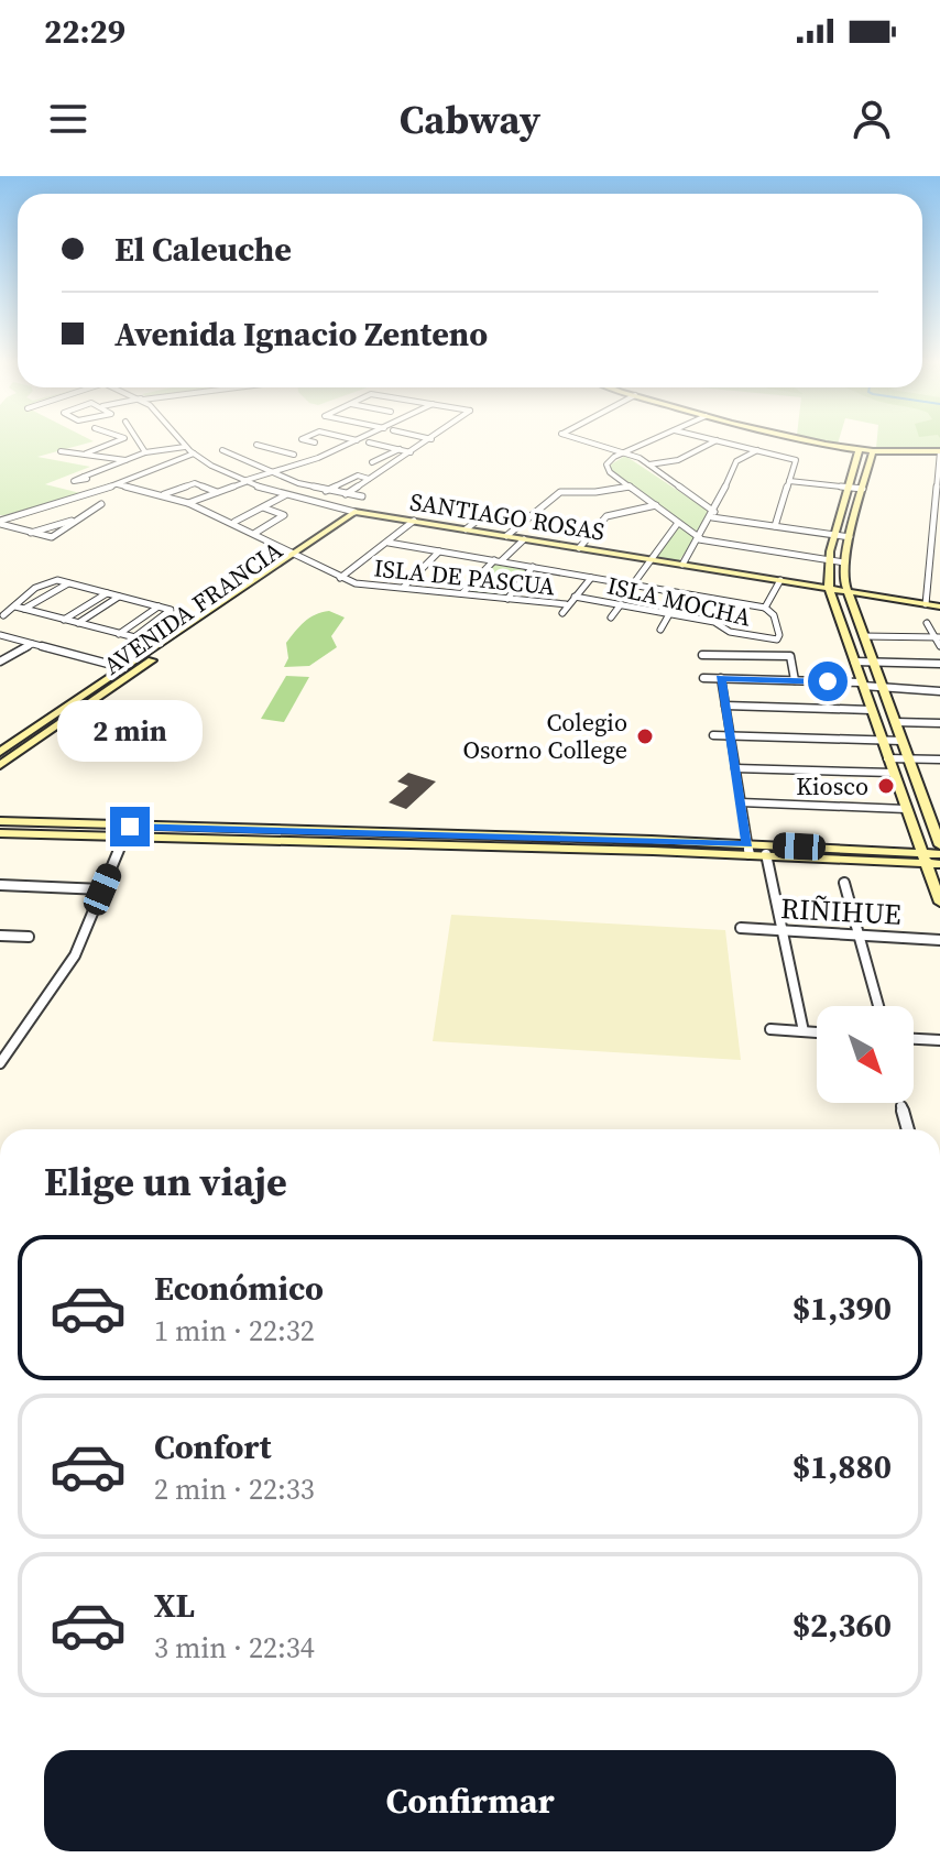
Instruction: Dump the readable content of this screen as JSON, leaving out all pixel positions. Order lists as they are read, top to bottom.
{
  "streets": {
    "main road": ["SANTIAGO ROSAS", "AVENIDA FRANCIA"],
    "street": ["ISLA DE PASCUA", "ISLA MOCHA", "RIÑIHUE"]
  },
  "crossings": [
    ["SANTIAGO ROSAS", "AVENIDA FRANCIA"],
    ["ISLA DE PASCUA", "AVENIDA FRANCIA"]
  ],
  "places": ["Colegio Osorno College", "Kiosco"],
  "north": "bottom right",
  "page": {
    "status": "22:29",
    "header": "Cabway",
    "banner": ["El Caleuche", "Avenida Ignacio Zenteno"],
    "bubble": "2 min",
    "heading": "Elige un viaje",
    "list": [
      {
        "name": "Económico",
        "note": "1 min · 22:32",
        "value": "$1,390"
      },
      {
        "name": "Confort",
        "note": "2 min · 22:33",
        "value": "$1,880"
      },
      {
        "name": "XL",
        "note": "3 min · 22:34",
        "value": "$2,360"
      }
    ],
    "buttons": "Confirmar"
  }
}
